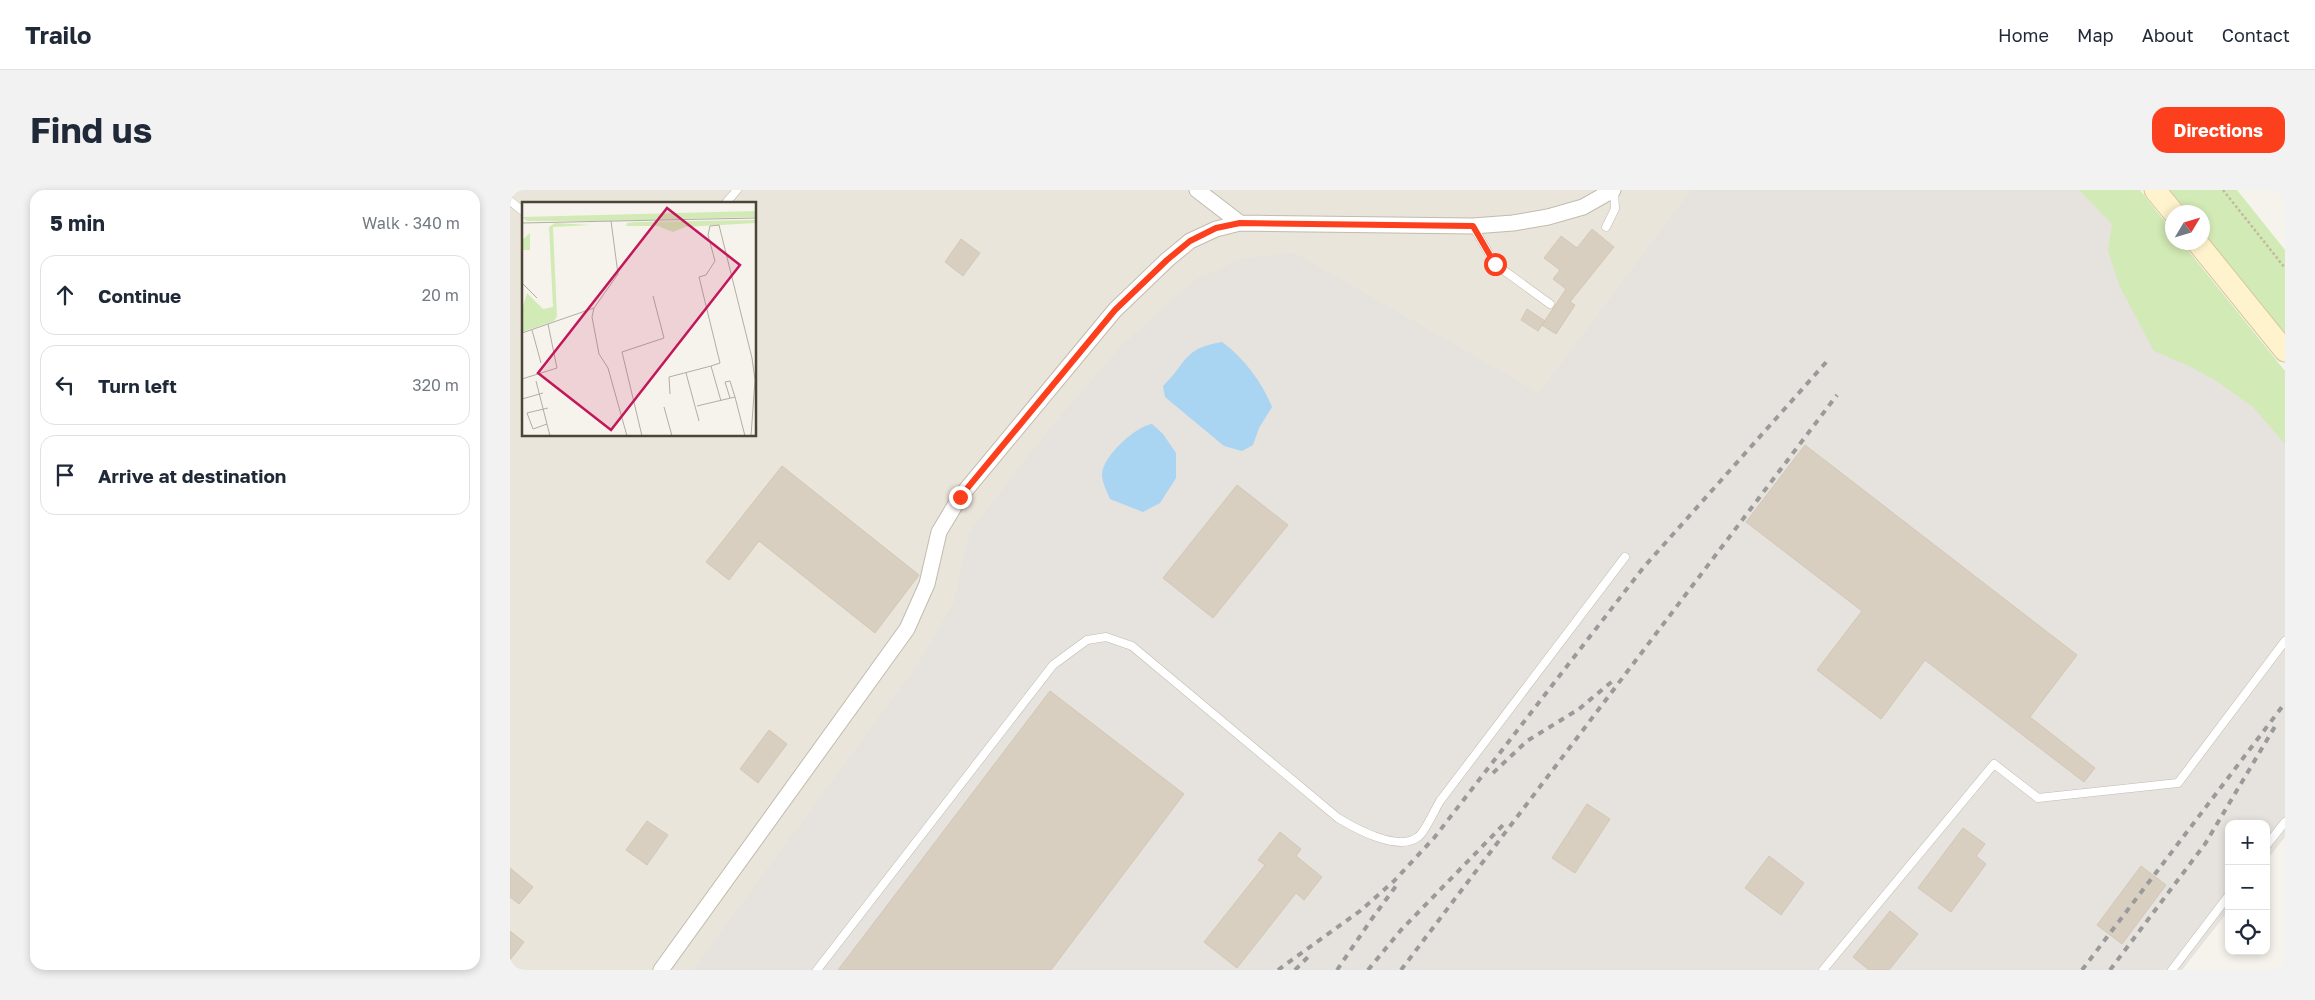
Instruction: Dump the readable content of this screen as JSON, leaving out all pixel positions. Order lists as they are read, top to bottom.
{
  "north": "top right",
  "page": {
    "header": "Trailo",
    "nav": [
      "Home",
      "Map",
      "About",
      "Contact"
    ],
    "buttons": "Directions",
    "title": "Find us",
    "heading": ["5 min", "Walk · 340 m"],
    "list": [
      ["Continue", "20 m"],
      ["Turn left", "320 m"],
      "Arrive at destination"
    ],
    "map_buttons": ["+", "−"]
  }
}
